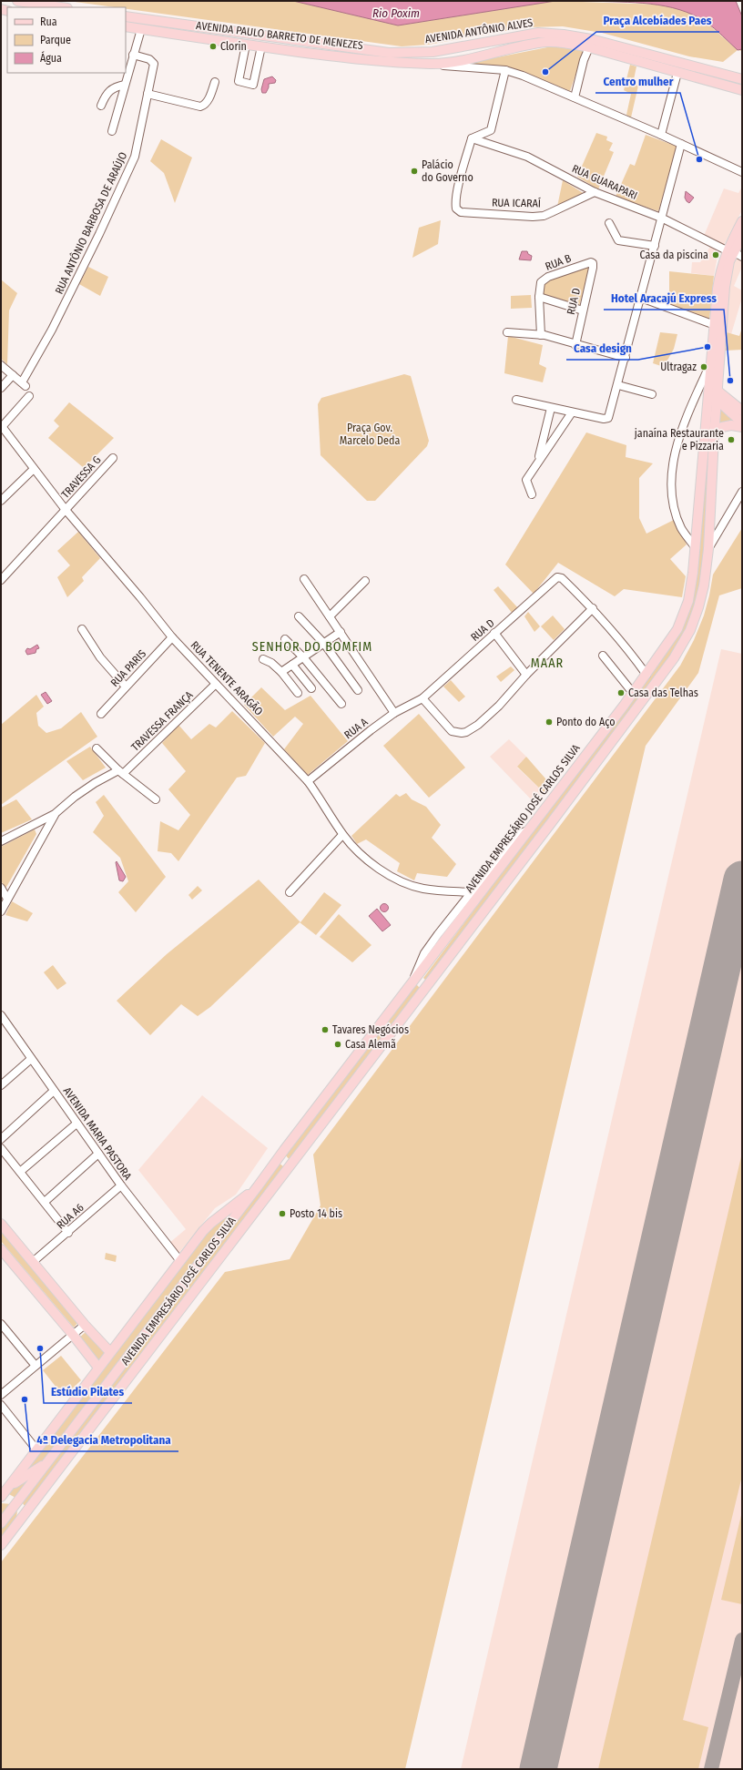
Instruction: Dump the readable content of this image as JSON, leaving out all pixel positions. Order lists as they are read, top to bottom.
{
  "streets": {
    "main road": ["AVENIDA ANTÔNIO ALVES", "AVENIDA PAULO BARRETO DE MENEZES", "AVENIDA EMPRESÁRIO JOSÉ CARLOS SILVA"],
    "street": [
      "RUA GUARAPARI",
      "RUA ICARAÍ",
      "RUA ANTÔNIO BARBOSA DE ARAÚJO",
      "RUA B",
      "RUA D",
      "TRAVESSA G",
      "RUA PARIS",
      "RUA TENENTE ARAGÃO",
      "TRAVESSA FRANÇA",
      "RUA A",
      "AVENIDA MARIA PASTORA",
      "RUA A6"
    ]
  },
  "crossings": [
    ["AVENIDA ANTÔNIO ALVES", "AVENIDA PAULO BARRETO DE MENEZES"],
    ["RUA GUARAPARI", "RUA ICARAÍ"],
    ["RUA GUARAPARI", "AVENIDA EMPRESÁRIO JOSÉ CARLOS SILVA"],
    ["RUA B", "RUA D"],
    ["RUA D", "RUA A"],
    ["TRAVESSA G", "RUA TENENTE ARAGÃO"],
    ["RUA PARIS", "RUA TENENTE ARAGÃO"],
    ["RUA TENENTE ARAGÃO", "TRAVESSA FRANÇA"],
    ["RUA TENENTE ARAGÃO", "RUA A"],
    ["AVENIDA EMPRESÁRIO JOSÉ CARLOS SILVA", "AVENIDA MARIA PASTORA"],
    ["AVENIDA MARIA PASTORA", "RUA A6"]
  ],
  "districts": ["SENHOR DO BOMFIM", "MAAR"],
  "water": ["Rio Poxim"],
  "parks": ["Praça Gov. Marcelo Deda"],
  "places": [
    "Clorin",
    "Praça Alcebíades Paes",
    "Centro mulher",
    "Palácio do Governo",
    "Casa da piscina",
    "Casa design",
    "Ultragaz",
    "Hotel Aracajú Express",
    "janaína Restaurante e Pizzaria",
    "Casa das Telhas",
    "Ponto do Aço",
    "Tavares Negócios",
    "Casa Alemã",
    "Posto 14 bis",
    "Estúdio Pilates",
    "4ª Delegacia Metropolitana"
  ],
  "legend": ["Rua", "Parque", "Água"]
}
